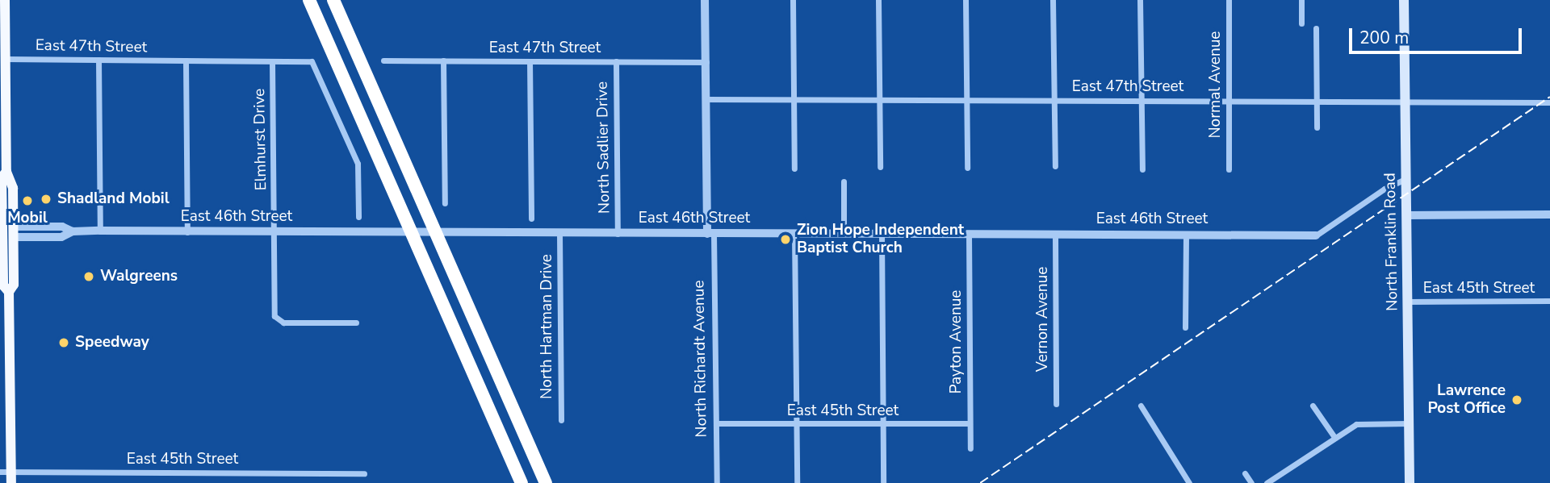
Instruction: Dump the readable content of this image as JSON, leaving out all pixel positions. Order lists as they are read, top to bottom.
{
  "streets": {
    "main road": ["North Franklin Road"],
    "street": [
      "East 47th Street",
      "Normal Avenue",
      "Elmhurst Drive",
      "North Sadlier Drive",
      "East 46th Street",
      "East 45th Street",
      "Vernon Avenue",
      "North Hartman Drive",
      "Payton Avenue",
      "North Richardt Avenue"
    ]
  },
  "crossings": [
    ["East 47th Street", "Normal Avenue"],
    ["East 47th Street", "Elmhurst Drive"],
    ["East 47th Street", "North Sadlier Drive"],
    ["East 47th Street", "North Franklin Road"],
    ["East 47th Street", "North Richardt Avenue"],
    ["Elmhurst Drive", "East 46th Street"],
    ["North Sadlier Drive", "East 46th Street"],
    ["East 46th Street", "Vernon Avenue"],
    ["East 46th Street", "North Hartman Drive"],
    ["East 46th Street", "Payton Avenue"],
    ["East 46th Street", "North Richardt Avenue"],
    ["North Franklin Road", "East 45th Street"],
    ["East 45th Street", "Payton Avenue"],
    ["East 45th Street", "North Richardt Avenue"]
  ],
  "places": [
    "Shadland Mobil",
    "Mobil",
    "Zion Hope Independent Baptist Church",
    "Walgreens",
    "Speedway",
    "Lawrence Post Office"
  ],
  "scale_bar": "200 m"
}
